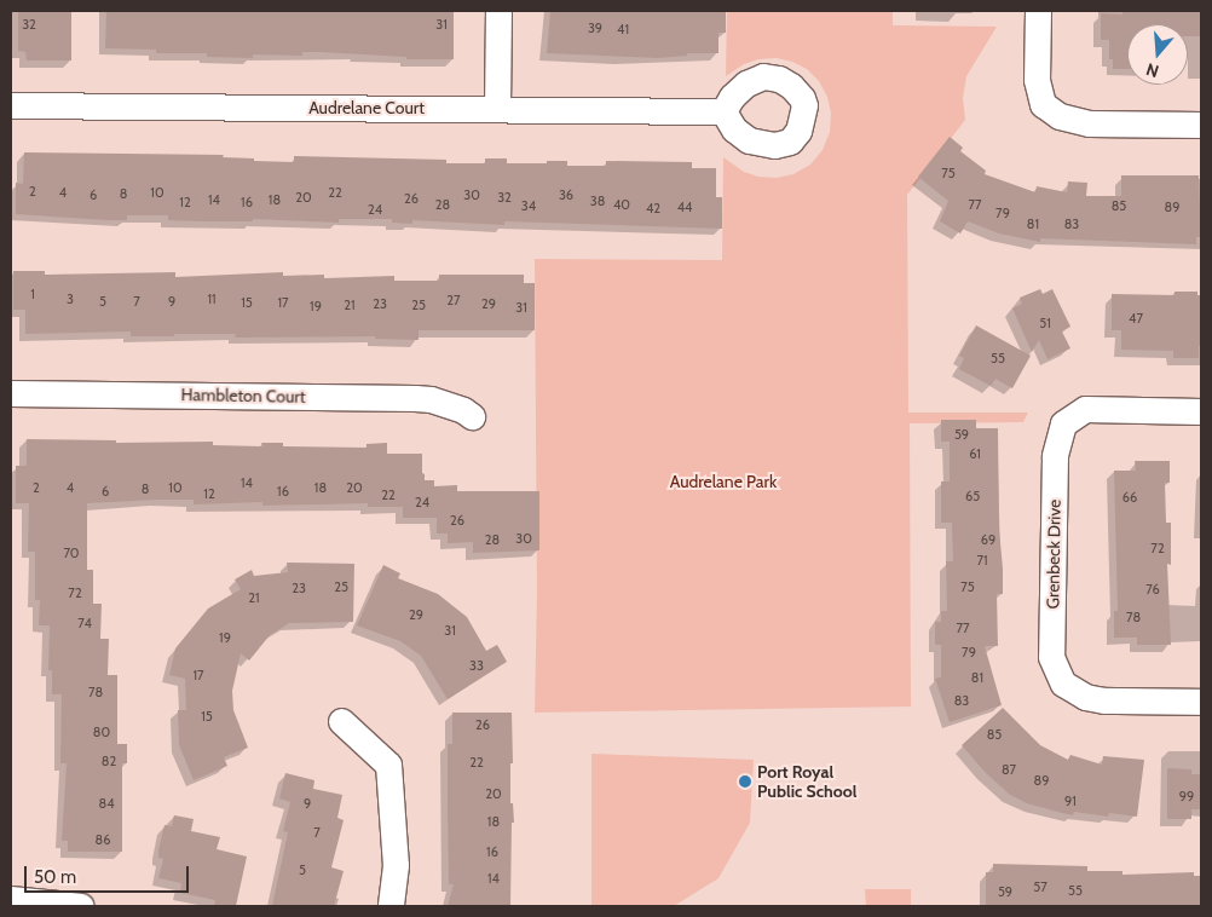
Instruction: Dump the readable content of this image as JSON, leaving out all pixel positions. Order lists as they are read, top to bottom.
{
  "streets": {
    "street": ["Audrelane Court", "Hambleton Court", "Grenbeck Drive"]
  },
  "parks": ["Audrelane Park"],
  "places": ["Port Royal Public School"],
  "house_numbers": [
    "32",
    "31",
    "39",
    "41",
    "75",
    "2",
    "4",
    "10",
    "22",
    "8",
    "6",
    "30",
    "36",
    "20",
    "32",
    "26",
    "14",
    "18",
    "38",
    "12",
    "16",
    "28",
    "40",
    "77",
    "34",
    "85",
    "44",
    "89",
    "42",
    "24",
    "79",
    "81",
    "83",
    "1",
    "3",
    "11",
    "27",
    "5",
    "7",
    "9",
    "15",
    "17",
    "23",
    "29",
    "21",
    "25",
    "19",
    "31",
    "47",
    "51",
    "55",
    "59",
    "61",
    "14",
    "2",
    "4",
    "10",
    "18",
    "20",
    "8",
    "6",
    "16",
    "12",
    "22",
    "65",
    "66",
    "24",
    "26",
    "30",
    "28",
    "69",
    "72",
    "70",
    "71",
    "25",
    "75",
    "23",
    "76",
    "72",
    "21",
    "29",
    "78",
    "74",
    "77",
    "31",
    "19",
    "79",
    "33",
    "17",
    "81",
    "78",
    "83",
    "15",
    "26",
    "80",
    "85",
    "82",
    "22",
    "87",
    "89",
    "20",
    "99",
    "91",
    "84",
    "9",
    "18",
    "7",
    "86",
    "16",
    "5",
    "14",
    "57",
    "55",
    "59"
  ],
  "scale_bar": "50 m",
  "north": "bottom"
}
